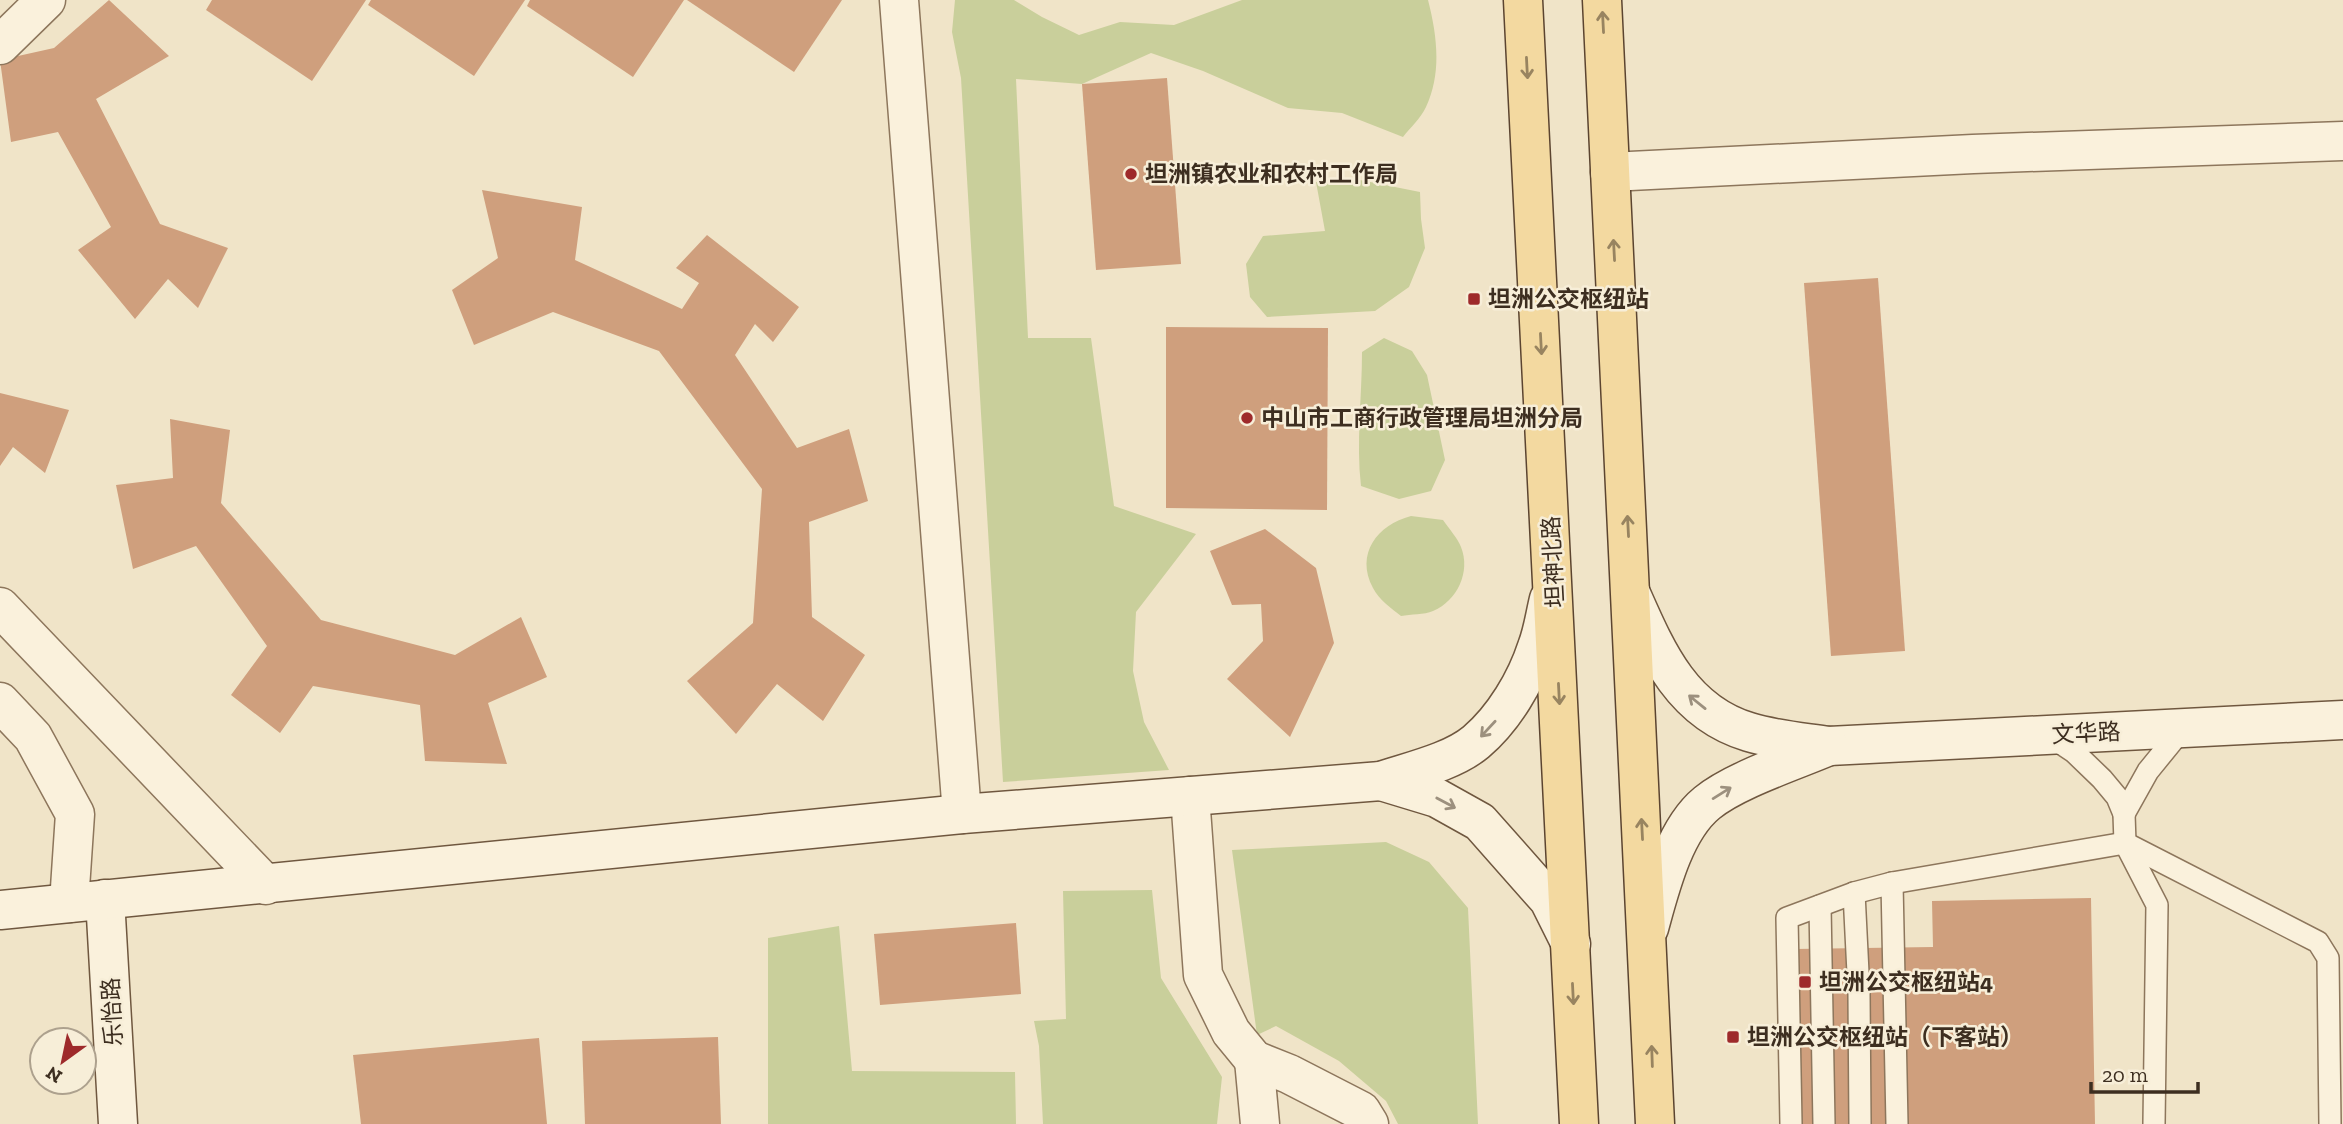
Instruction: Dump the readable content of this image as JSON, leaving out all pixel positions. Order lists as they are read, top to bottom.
{
  "streets": {
    "main road": ["坦神北路"],
    "street": ["文华路", "乐怡路"]
  },
  "places": {
    "other": ["坦洲镇农业和农村工作局", "中山市工商行政管理局坦洲分局"],
    "transit": ["坦洲公交枢纽站", "坦洲公交枢纽站4", "坦洲公交枢纽站（下客站）"]
  },
  "scale_bar": "20 m",
  "north": "bottom left"
}
